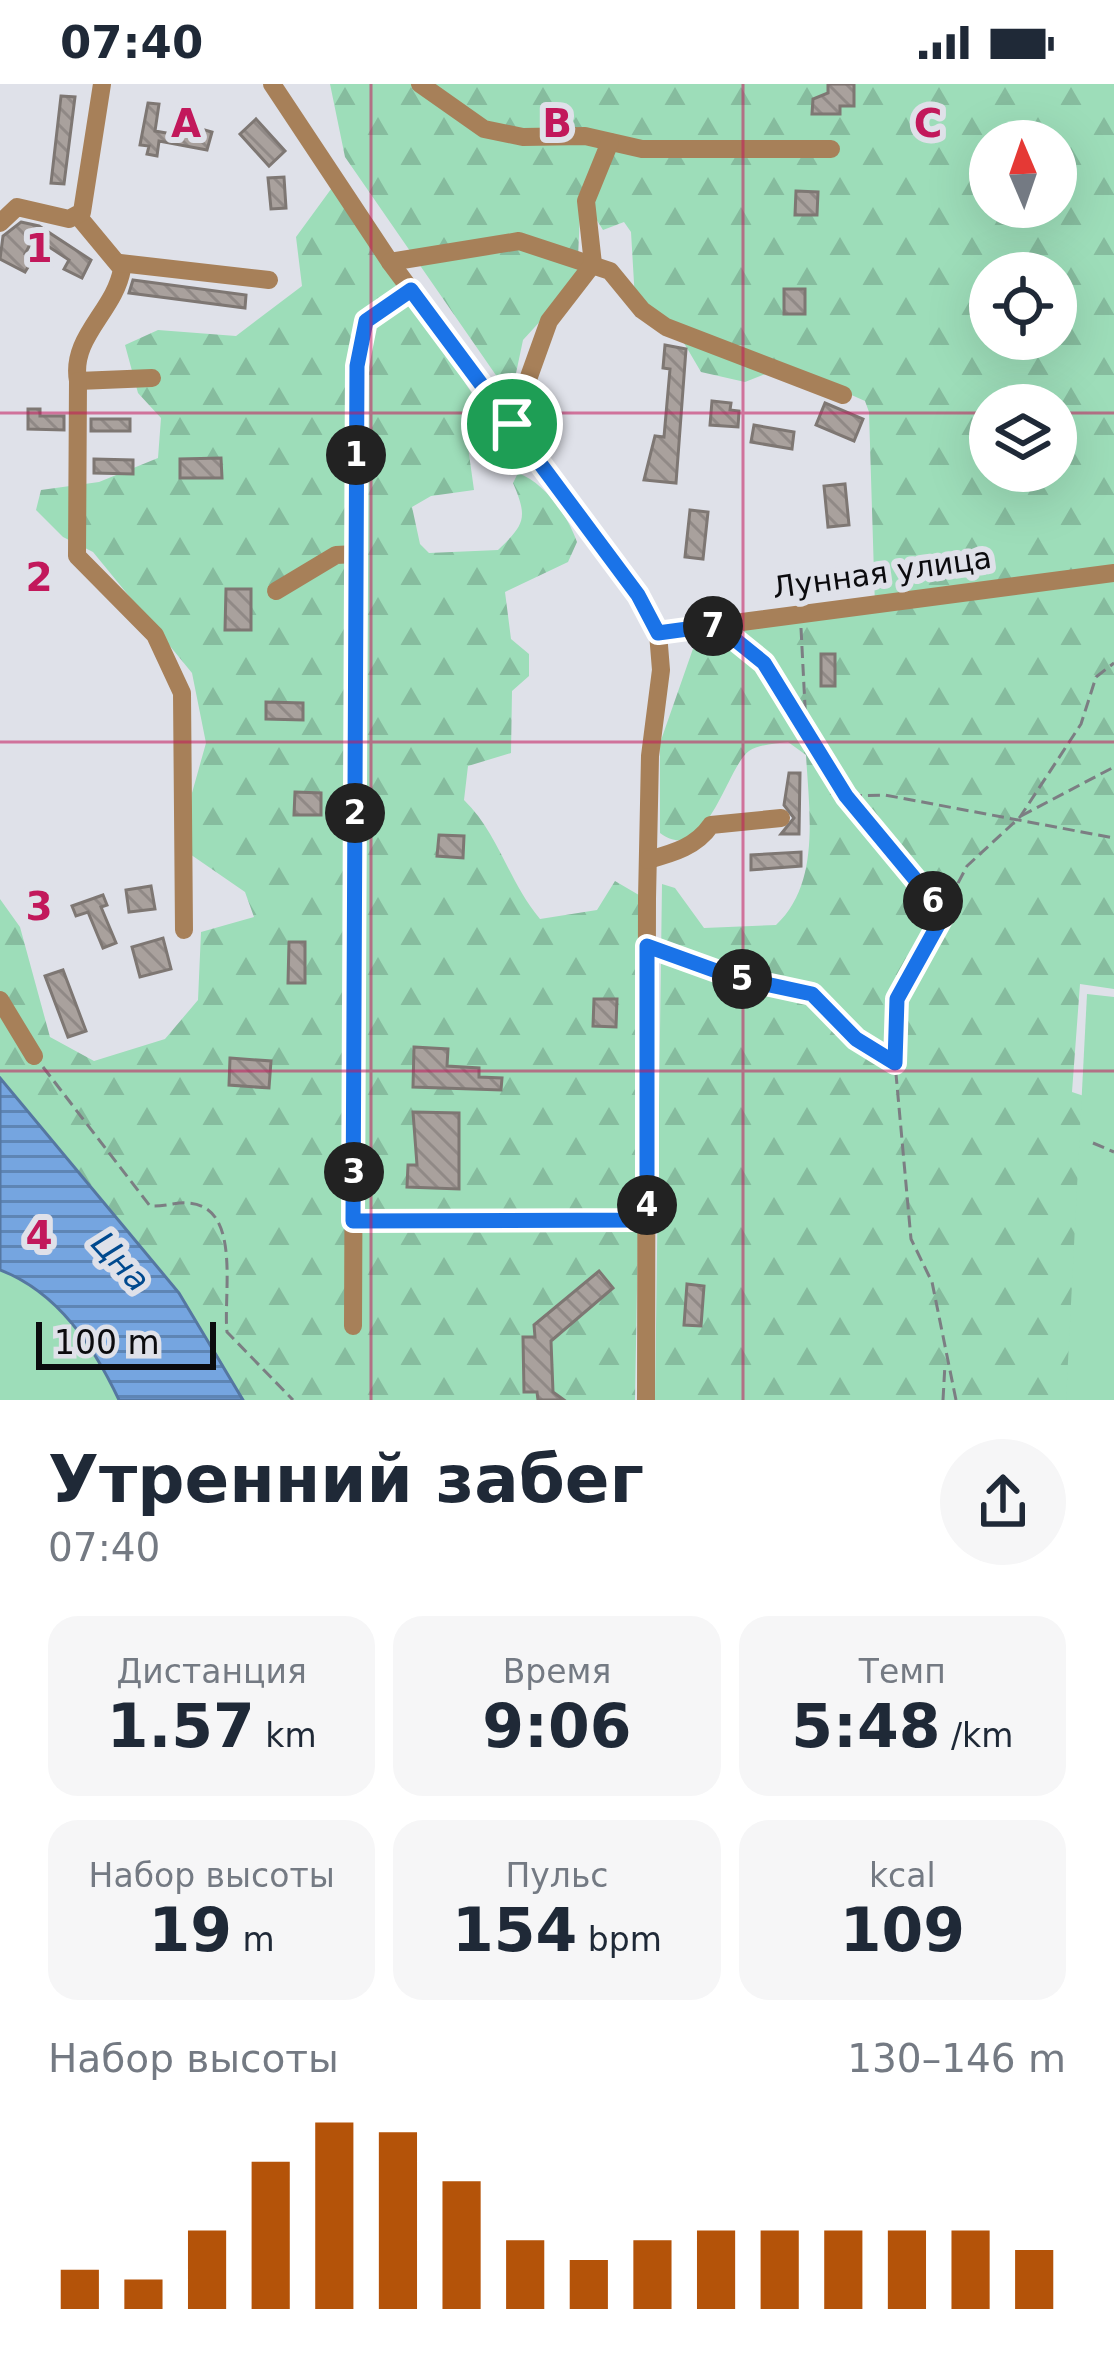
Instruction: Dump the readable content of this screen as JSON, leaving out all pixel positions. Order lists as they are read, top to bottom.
{
  "streets": {
    "street": ["Лунная улица"]
  },
  "water": ["Цна"],
  "scale_bar": "100 m",
  "north": "top",
  "page": {
    "status": "07:40",
    "pins": [
      "1",
      "7",
      "2",
      "6",
      "5",
      "3",
      "4"
    ],
    "scale": "100 m",
    "heading": ["Утренний забег", "07:40"],
    "stats": [
      ["Дистанция", "1.57 km"],
      ["Время", "9:06"],
      ["Темп", "5:48 /km"],
      ["Набор высоты", "19 m"],
      ["Пульс", "154 bpm"],
      ["kcal", "109"]
    ],
    "chart": ["Набор высоты", "130–146 m"]
  },
  "grid": {
    "columns": ["A", "B", "C"],
    "rows": [
      "1",
      "2",
      "3",
      "4"
    ]
  }
}
